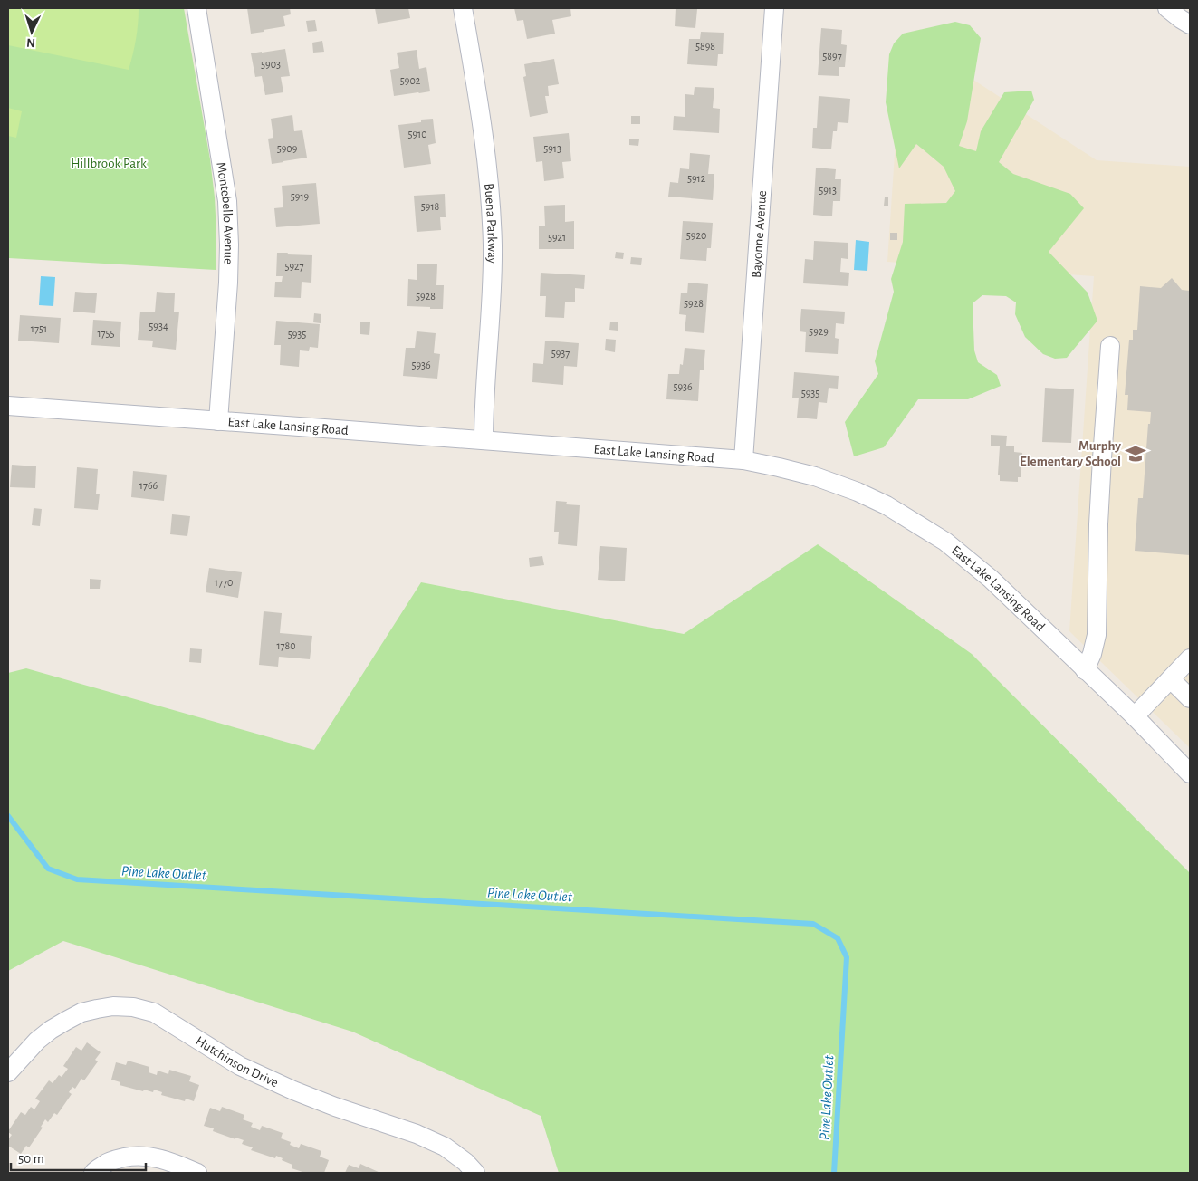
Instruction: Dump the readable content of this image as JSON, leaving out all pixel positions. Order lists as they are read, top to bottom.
{
  "streets": {
    "street": [
      "Montebello Avenue",
      "Buena Parkway",
      "Bayonne Avenue",
      "East Lake Lansing Road",
      "Hutchinson Drive"
    ]
  },
  "crossings": [
    ["Montebello Avenue", "East Lake Lansing Road"],
    ["Buena Parkway", "East Lake Lansing Road"],
    ["Bayonne Avenue", "East Lake Lansing Road"]
  ],
  "water": ["Pine Lake Outlet"],
  "parks": ["Hillbrook Park"],
  "places": {
    "school or university": ["Murphy Elementary School"]
  },
  "house_numbers": [
    "5898",
    "5897",
    "5903",
    "5902",
    "5910",
    "5909",
    "5913",
    "5912",
    "5913",
    "5919",
    "5918",
    "5920",
    "5921",
    "5927",
    "5928",
    "5928",
    "5934",
    "1751",
    "5929",
    "1755",
    "5935",
    "5937",
    "5936",
    "5936",
    "5935",
    "1766",
    "1770",
    "1780"
  ],
  "scale_bar": "50 m",
  "north": "bottom"
}
